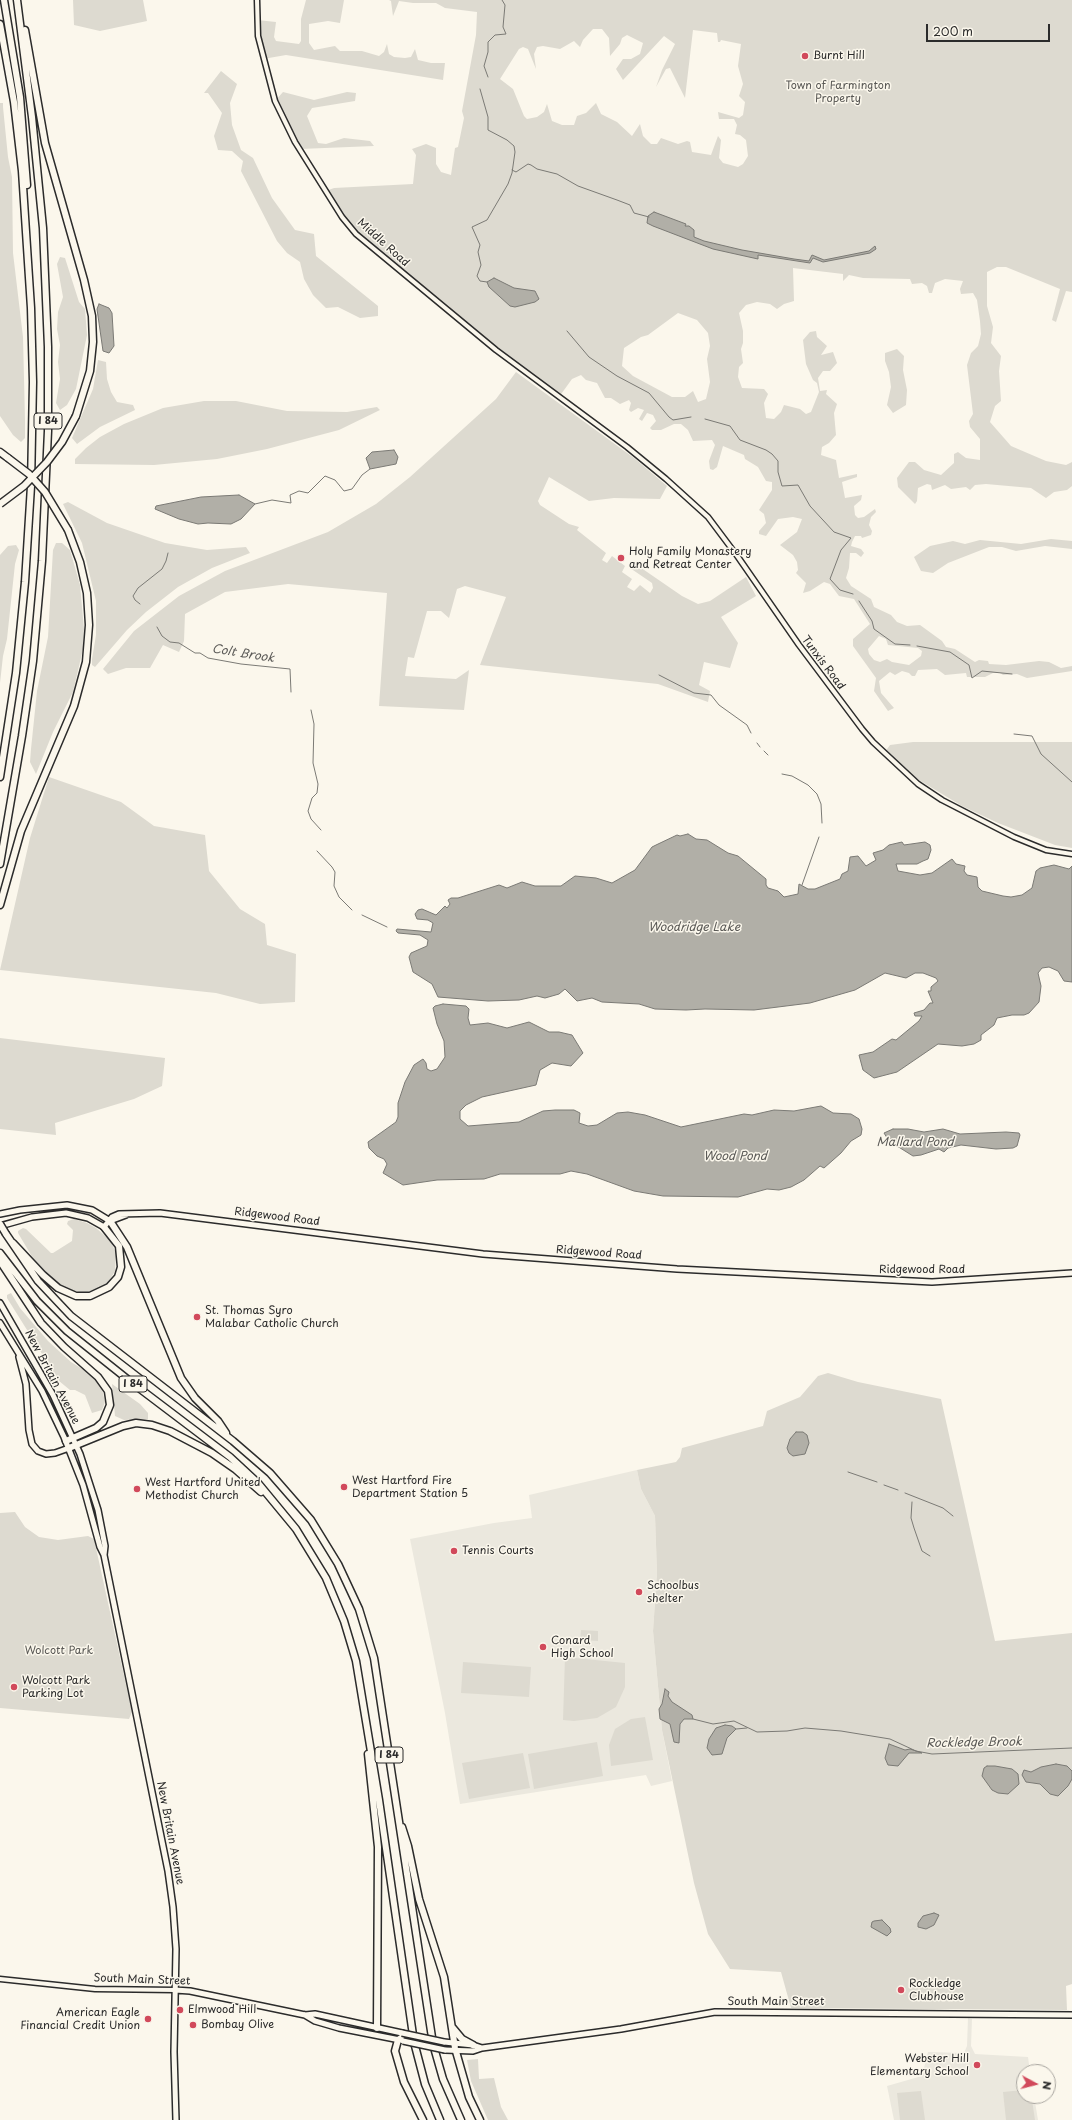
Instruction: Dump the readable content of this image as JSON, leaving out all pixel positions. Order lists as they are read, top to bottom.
{
  "streets": {
    "highway": ["I 84"],
    "main road": ["Ridgewood Road", "New Britain Avenue", "South Main Street"],
    "street": ["Middle Road", "Tunxis Road"]
  },
  "crossings": [
    ["Middle Road", "Tunxis Road"],
    ["New Britain Avenue", "South Main Street"]
  ],
  "water": [
    "Colt Brook",
    "Woodridge Lake",
    "Mallard Pond",
    "Wood Pond",
    "Rockledge Brook"
  ],
  "parks": ["Town of Farmington Property", "Wolcott Park"],
  "places": [
    "Burnt Hill",
    "Holy Family Monastery and Retreat Center",
    "St. Thomas Syro Malabar Catholic Church",
    "West Hartford Fire Department Station 5",
    "West Hartford United Methodist Church",
    "Tennis Courts",
    "Schoolbus shelter",
    "Conard High School",
    "Wolcott Park Parking Lot",
    "Rockledge Clubhouse",
    "Elmwood Hill",
    "American Eagle Financial Credit Union",
    "Bombay Olive",
    "Webster Hill Elementary School"
  ],
  "scale_bar": "200 m",
  "north": "right"
}
